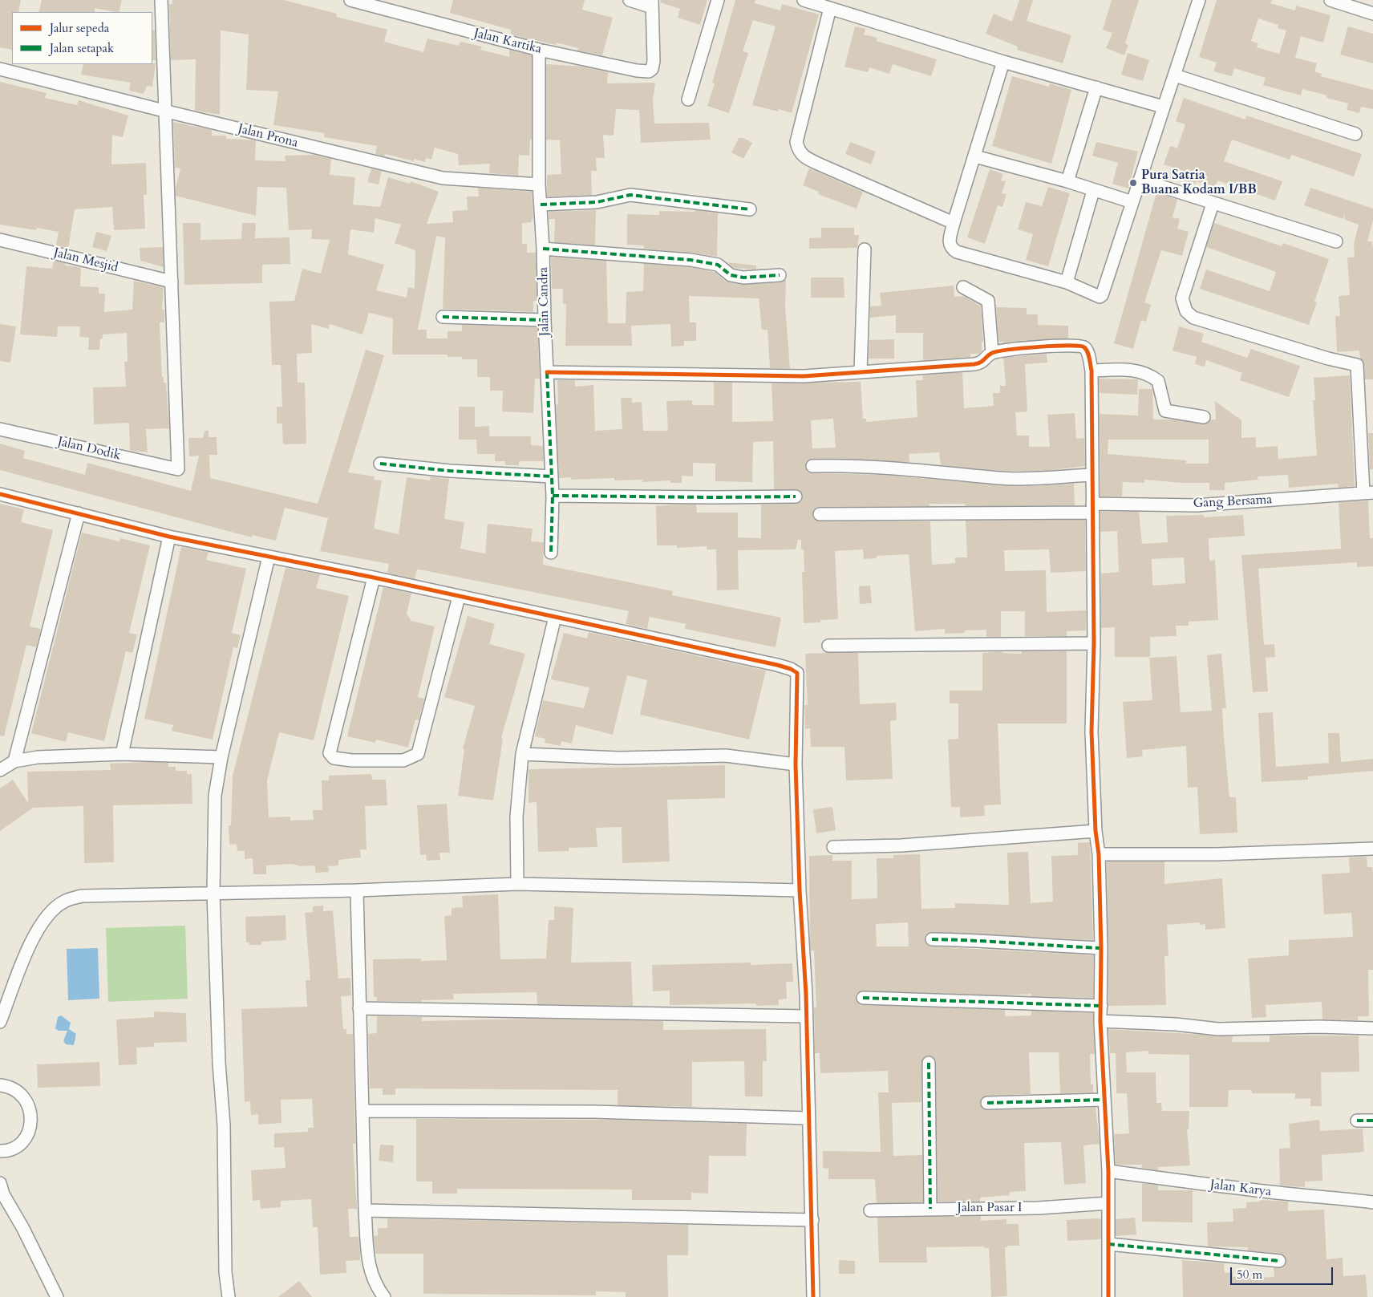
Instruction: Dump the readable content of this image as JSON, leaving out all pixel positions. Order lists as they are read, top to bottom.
{
  "streets": {
    "street": [
      "Jalan Kartika",
      "Jalan Prona",
      "Jalan Mesjid",
      "Jalan Candra",
      "Jalan Dodik",
      "Gang Bersama",
      "Jalan Karya",
      "Jalan Pasar I"
    ]
  },
  "crossings": [
    ["Jalan Kartika", "Jalan Candra"],
    ["Jalan Prona", "Jalan Candra"],
    ["Jalan Mesjid", "Jalan Dodik"]
  ],
  "places": ["Pura Satria Buana Kodam I/BB"],
  "legend": ["Jalur sepeda", "Jalan setapak"],
  "scale_bar": "50 m"
}
